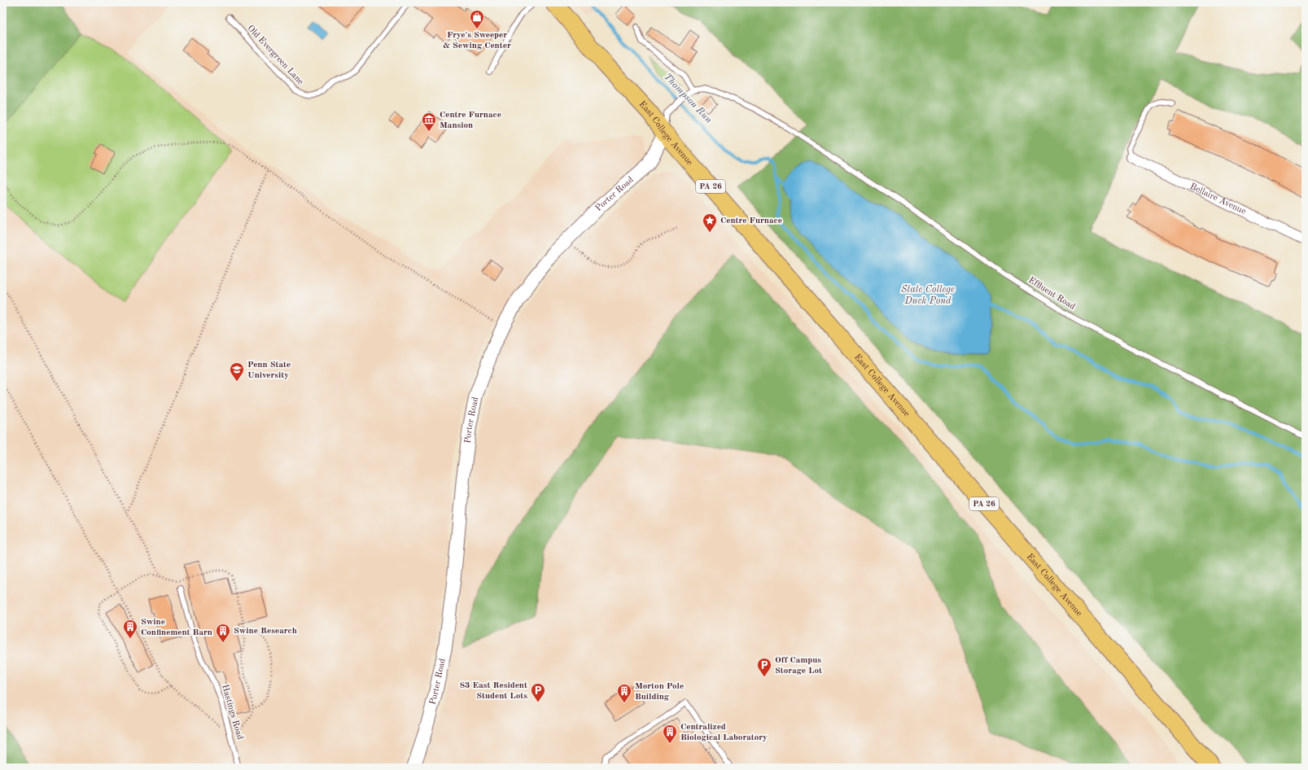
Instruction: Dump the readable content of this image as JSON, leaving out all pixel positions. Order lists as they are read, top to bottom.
{
  "streets": {
    "main road": ["East College Avenue", "PA 26"],
    "street": ["Porter Road", "Bellaire Avenue"],
    "lane": ["Old Evergreen Lane", "Effluent Road", "Hastings Road"]
  },
  "crossings": [
    ["East College Avenue", "Porter Road"]
  ],
  "water": ["Thompson Run", "State College Duck Pond"],
  "places": {
    "shop": ["Frye's Sweeper & Sewing Center"],
    "museum": ["Centre Furnace Mansion"],
    "place": ["Centre Furnace"],
    "school or university": ["Penn State University"],
    "building": [
      "Swine Confinement Barn",
      "Swine Research",
      "Morton Pole Building",
      "Centralized Biological Laboratory"
    ],
    "parking": ["Off Campus Storage Lot", "83 East Resident Student Lots"]
  }
}
